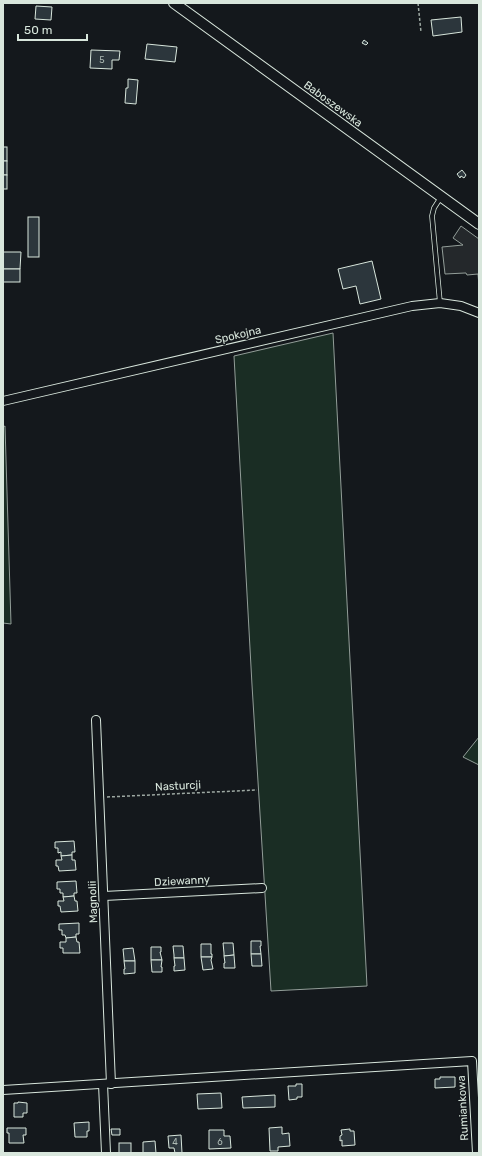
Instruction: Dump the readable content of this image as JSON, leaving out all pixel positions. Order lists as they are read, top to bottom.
{
  "streets": {
    "street": [
      "Baboszewska",
      "Spokojna",
      "Dziewanny",
      "Magnolii",
      "Rumiankowa"
    ],
    "path": ["Nasturcji"]
  },
  "crossings": [
    ["Nasturcji", "Magnolii"],
    ["Dziewanny", "Magnolii"],
    ["Magnolii", "Rumiankowa"]
  ],
  "house_numbers": ["5", "4", "6"],
  "scale_bar": "50 m"
}
